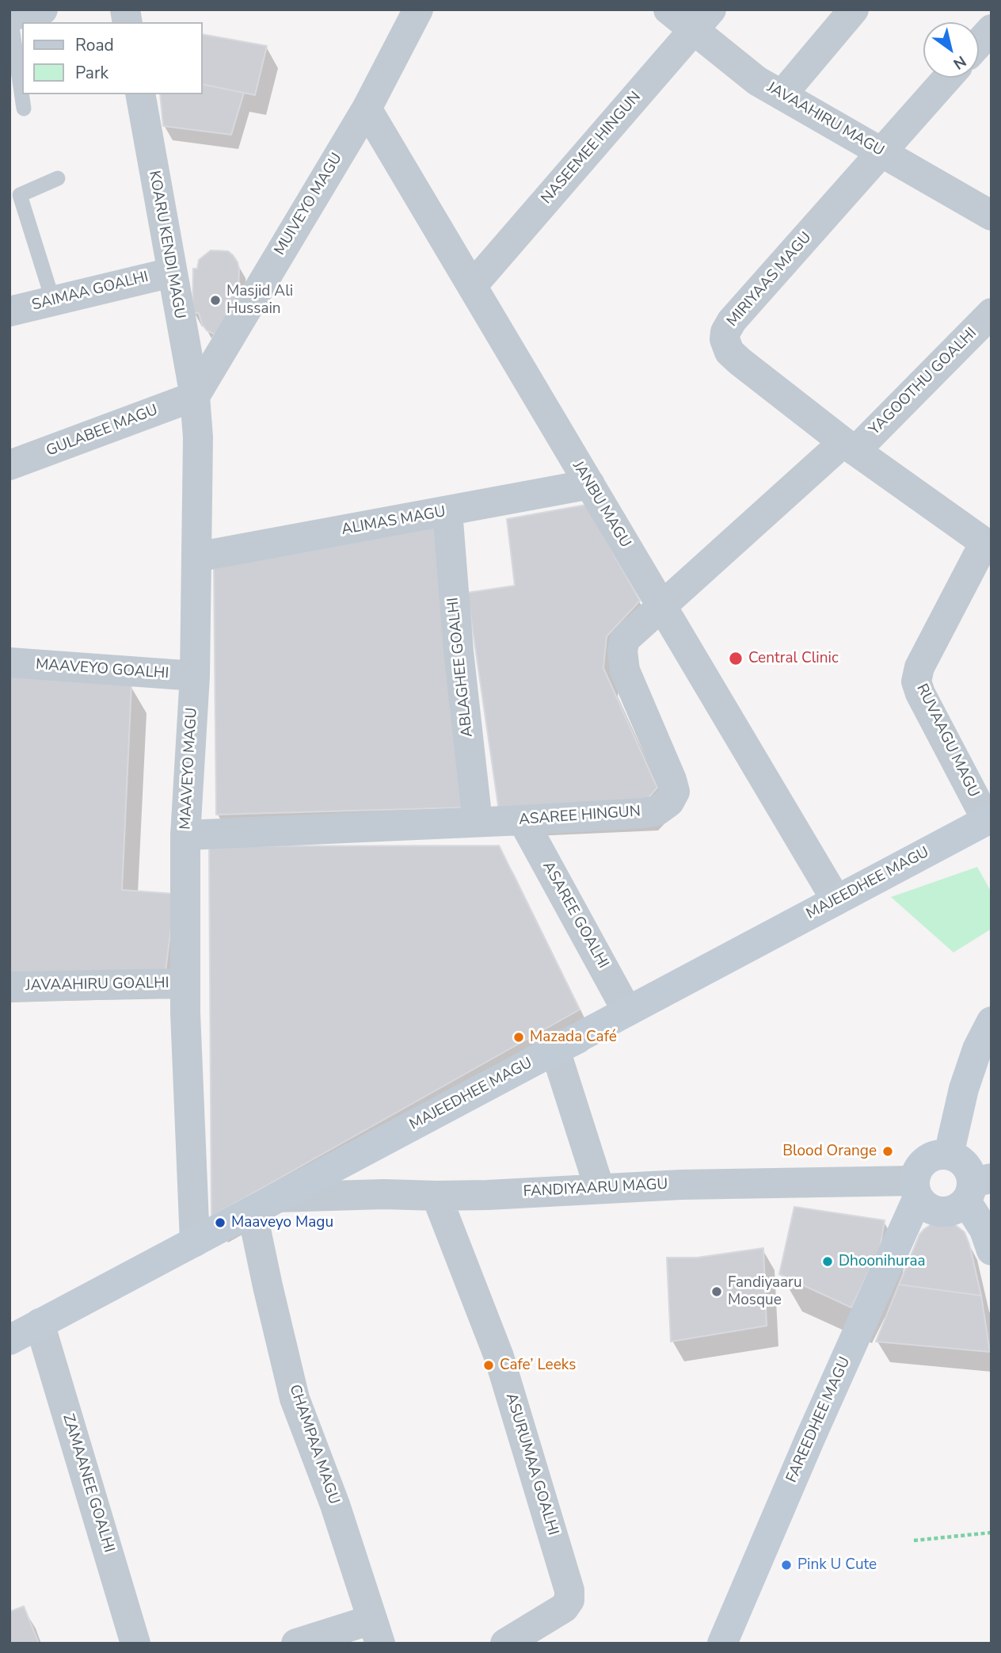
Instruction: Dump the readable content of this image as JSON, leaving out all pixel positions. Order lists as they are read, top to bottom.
{
  "streets": {
    "street": [
      "JAVAAHIRU MAGU",
      "NASEEMEE HINGUN",
      "MUIVEYO MAGU",
      "KOARU KENDI MAGU",
      "MIRIYAAS MAGU",
      "SAIMAA GOALHI",
      "YAGOOTHU GOALHI",
      "GULABEE MAGU",
      "JANBU MAGU",
      "ALIMAS MAGU",
      "ABLAGHEE GOALHI",
      "MAAVEYO GOALHI",
      "RUVAAGU MAGU",
      "MAAVEYO MAGU",
      "ASAREE HINGUN",
      "MAJEEDHEE MAGU",
      "ASAREE GOALHI",
      "JAVAAHIRU GOALHI",
      "FANDIYAARU MAGU",
      "FAREEDHEE MAGU",
      "CHAMPAA MAGU",
      "ASURUMAA GOALHI",
      "ZAMAANEE GOALHI"
    ]
  },
  "crossings": [
    ["JAVAAHIRU MAGU", "NASEEMEE HINGUN"],
    ["JAVAAHIRU MAGU", "MIRIYAAS MAGU"],
    ["NASEEMEE HINGUN", "JANBU MAGU"],
    ["MUIVEYO MAGU", "KOARU KENDI MAGU"],
    ["MUIVEYO MAGU", "GULABEE MAGU"],
    ["MUIVEYO MAGU", "JANBU MAGU"],
    ["MUIVEYO MAGU", "MAAVEYO MAGU"],
    ["KOARU KENDI MAGU", "SAIMAA GOALHI"],
    ["KOARU KENDI MAGU", "GULABEE MAGU"],
    ["KOARU KENDI MAGU", "MAAVEYO MAGU"],
    ["MIRIYAAS MAGU", "YAGOOTHU GOALHI"],
    ["MIRIYAAS MAGU", "RUVAAGU MAGU"],
    ["MIRIYAAS MAGU", "ASAREE HINGUN"],
    ["YAGOOTHU GOALHI", "ASAREE HINGUN"],
    ["GULABEE MAGU", "MAAVEYO MAGU"],
    ["JANBU MAGU", "ALIMAS MAGU"],
    ["JANBU MAGU", "ASAREE HINGUN"],
    ["JANBU MAGU", "MAJEEDHEE MAGU"],
    ["ALIMAS MAGU", "ABLAGHEE GOALHI"],
    ["ALIMAS MAGU", "MAAVEYO MAGU"],
    ["ABLAGHEE GOALHI", "ASAREE HINGUN"],
    ["MAAVEYO GOALHI", "MAAVEYO MAGU"],
    ["RUVAAGU MAGU", "MAJEEDHEE MAGU"],
    ["MAAVEYO MAGU", "ASAREE HINGUN"],
    ["MAAVEYO MAGU", "MAJEEDHEE MAGU"],
    ["MAAVEYO MAGU", "JAVAAHIRU GOALHI"],
    ["ASAREE HINGUN", "ASAREE GOALHI"],
    ["MAJEEDHEE MAGU", "ASAREE GOALHI"],
    ["MAJEEDHEE MAGU", "FANDIYAARU MAGU"],
    ["MAJEEDHEE MAGU", "CHAMPAA MAGU"],
    ["MAJEEDHEE MAGU", "ZAMAANEE GOALHI"],
    ["FANDIYAARU MAGU", "FAREEDHEE MAGU"],
    ["FANDIYAARU MAGU", "CHAMPAA MAGU"],
    ["FANDIYAARU MAGU", "ASURUMAA GOALHI"]
  ],
  "places": [
    "Masjid Ali Hussain",
    "Central Clinic",
    "Mazada Café",
    "Blood Orange",
    "Maaveyo Magu",
    "Dhoonihuraa",
    "Fandiyaaru Mosque",
    "Cafe’ Leeks",
    "Pink U Cute"
  ],
  "legend": ["Road", "Park"],
  "north": "bottom right"
}
